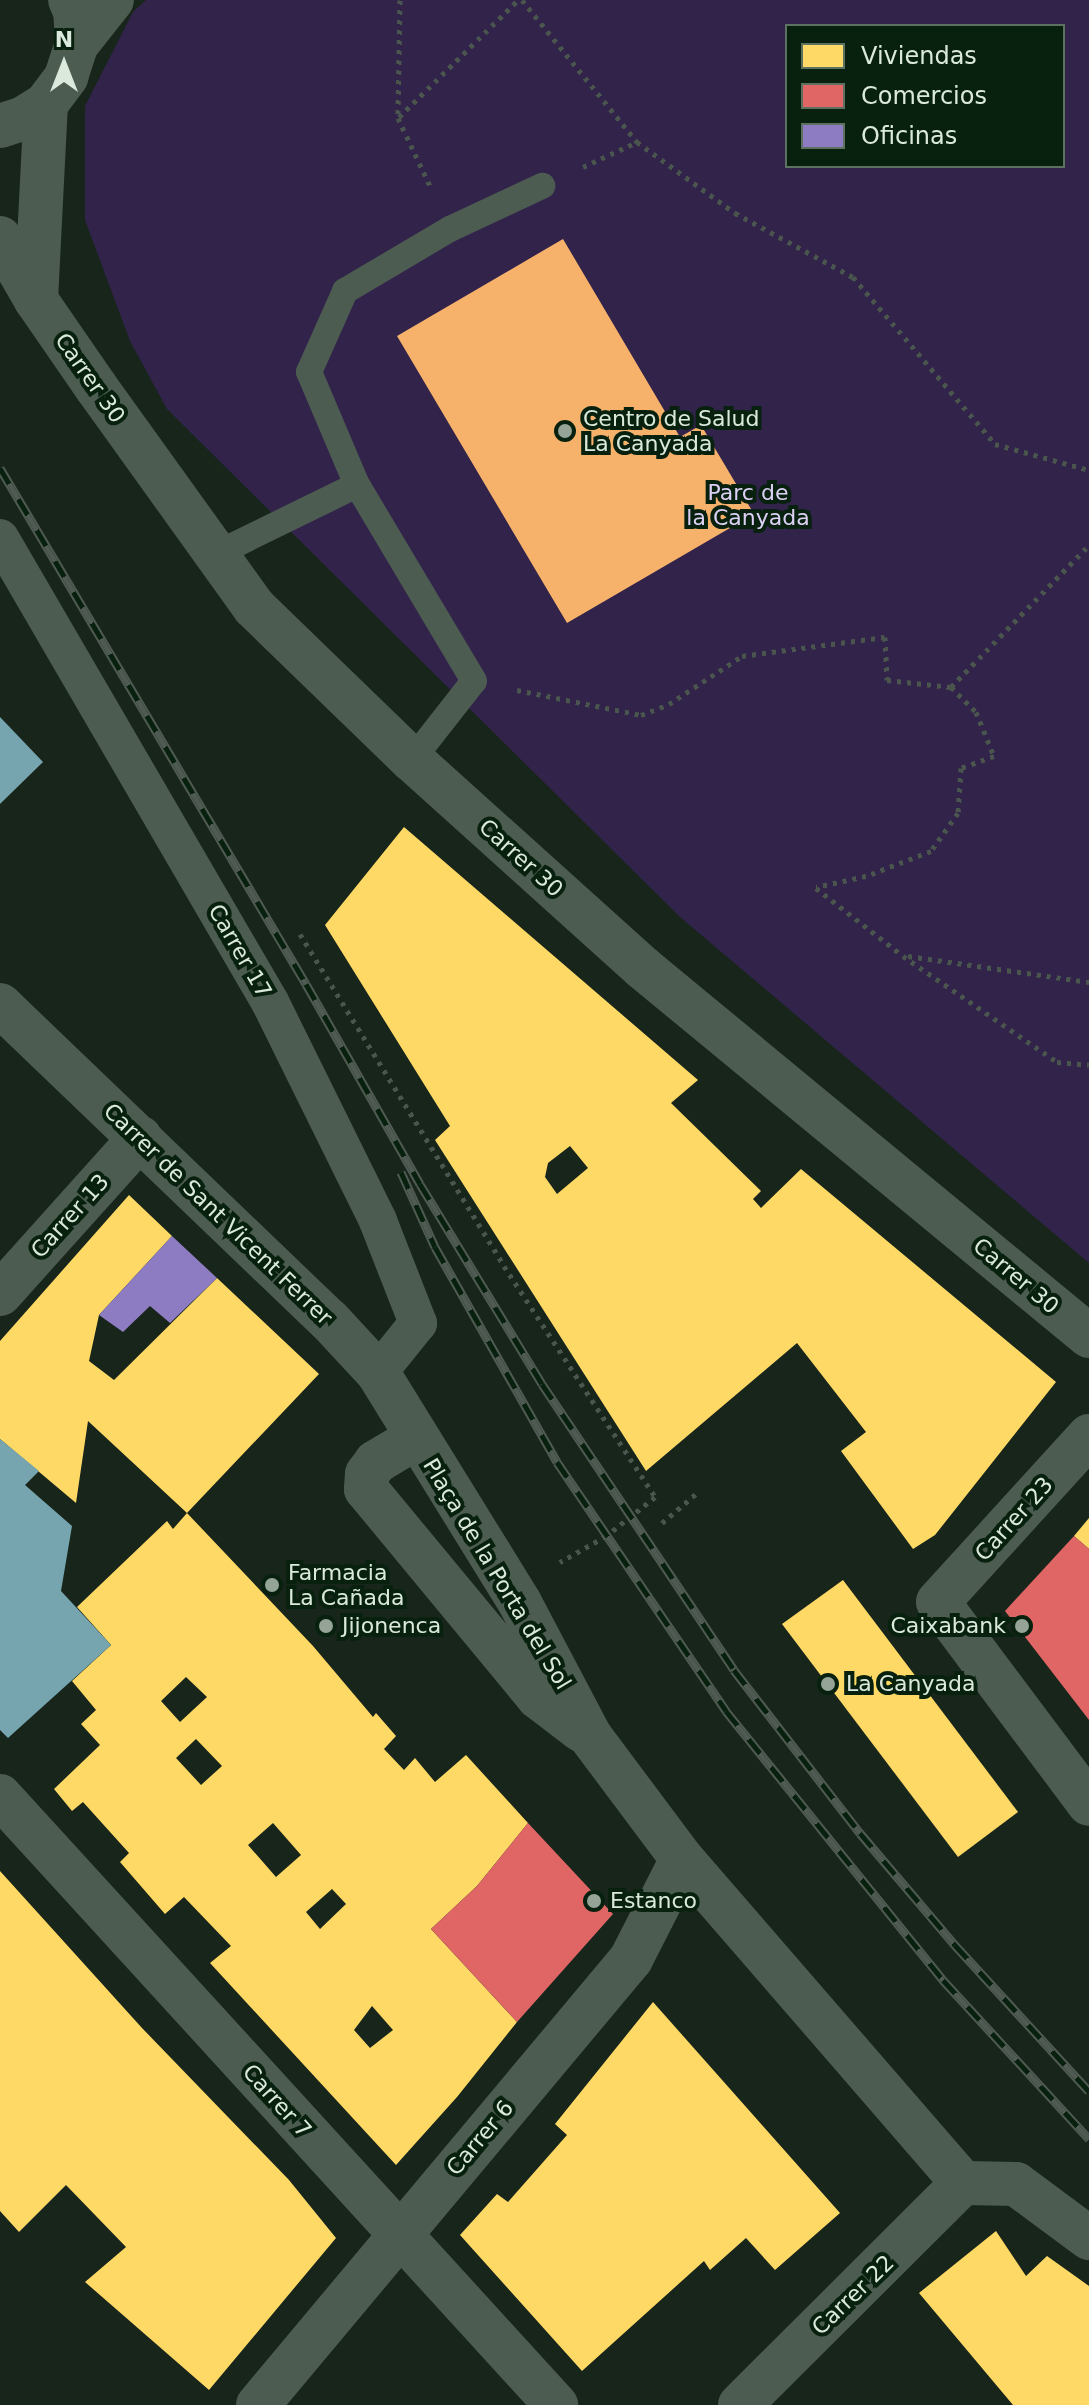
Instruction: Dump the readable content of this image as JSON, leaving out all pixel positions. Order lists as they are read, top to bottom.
{
  "streets": {
    "street": [
      "Carrer 30",
      "Carrer 17",
      "Carrer de Sant Vicent Ferrer",
      "Carrer 13",
      "Carrer 23",
      "Plaça de la Porta del Sol",
      "Carrer 7",
      "Carrer 6",
      "Carrer 22"
    ]
  },
  "crossings": [
    ["Carrer 17", "Carrer de Sant Vicent Ferrer"],
    ["Carrer de Sant Vicent Ferrer", "Carrer 13"],
    ["Carrer de Sant Vicent Ferrer", "Plaça de la Porta del Sol"],
    ["Plaça de la Porta del Sol", "Carrer 6"],
    ["Plaça de la Porta del Sol", "Carrer 22"],
    ["Carrer 7", "Carrer 6"]
  ],
  "parks": ["Parc de la Canyada"],
  "places": [
    "Centro de Salud La Canyada",
    "Farmacia La Cañada",
    "Jijonenca",
    "Caixabank",
    "La Canyada",
    "Estanco"
  ],
  "legend": ["Viviendas", "Comercios", "Oficinas"],
  "north": "top"
}
